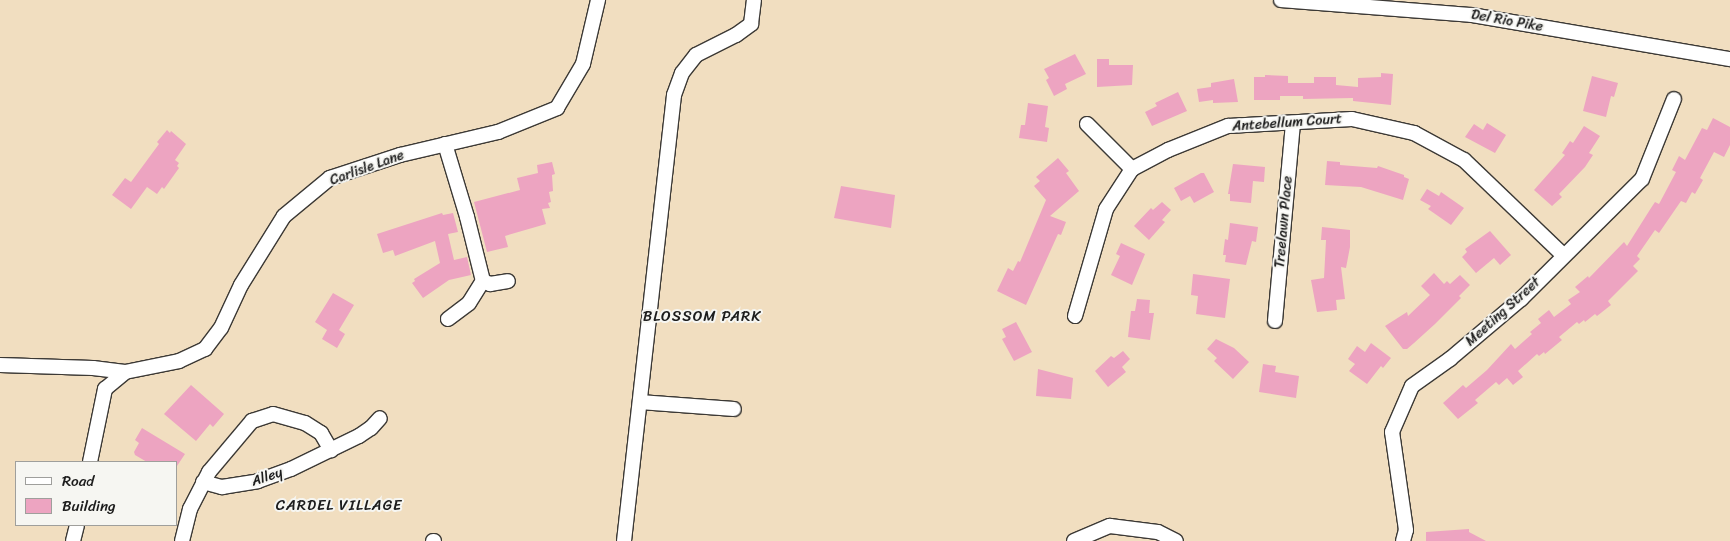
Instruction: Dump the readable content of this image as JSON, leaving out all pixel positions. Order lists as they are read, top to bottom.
{
  "streets": {
    "street": [
      "Del Rio Pike",
      "Antebellum Court",
      "Carlisle Lane",
      "Treelawn Place",
      "Meeting Street",
      "Alley"
    ]
  },
  "crossings": [
    ["Antebellum Court", "Treelawn Place"],
    ["Antebellum Court", "Meeting Street"]
  ],
  "districts": ["BLOSSOM PARK", "CARDEL VILLAGE"],
  "legend": ["Road", "Building"]
}
